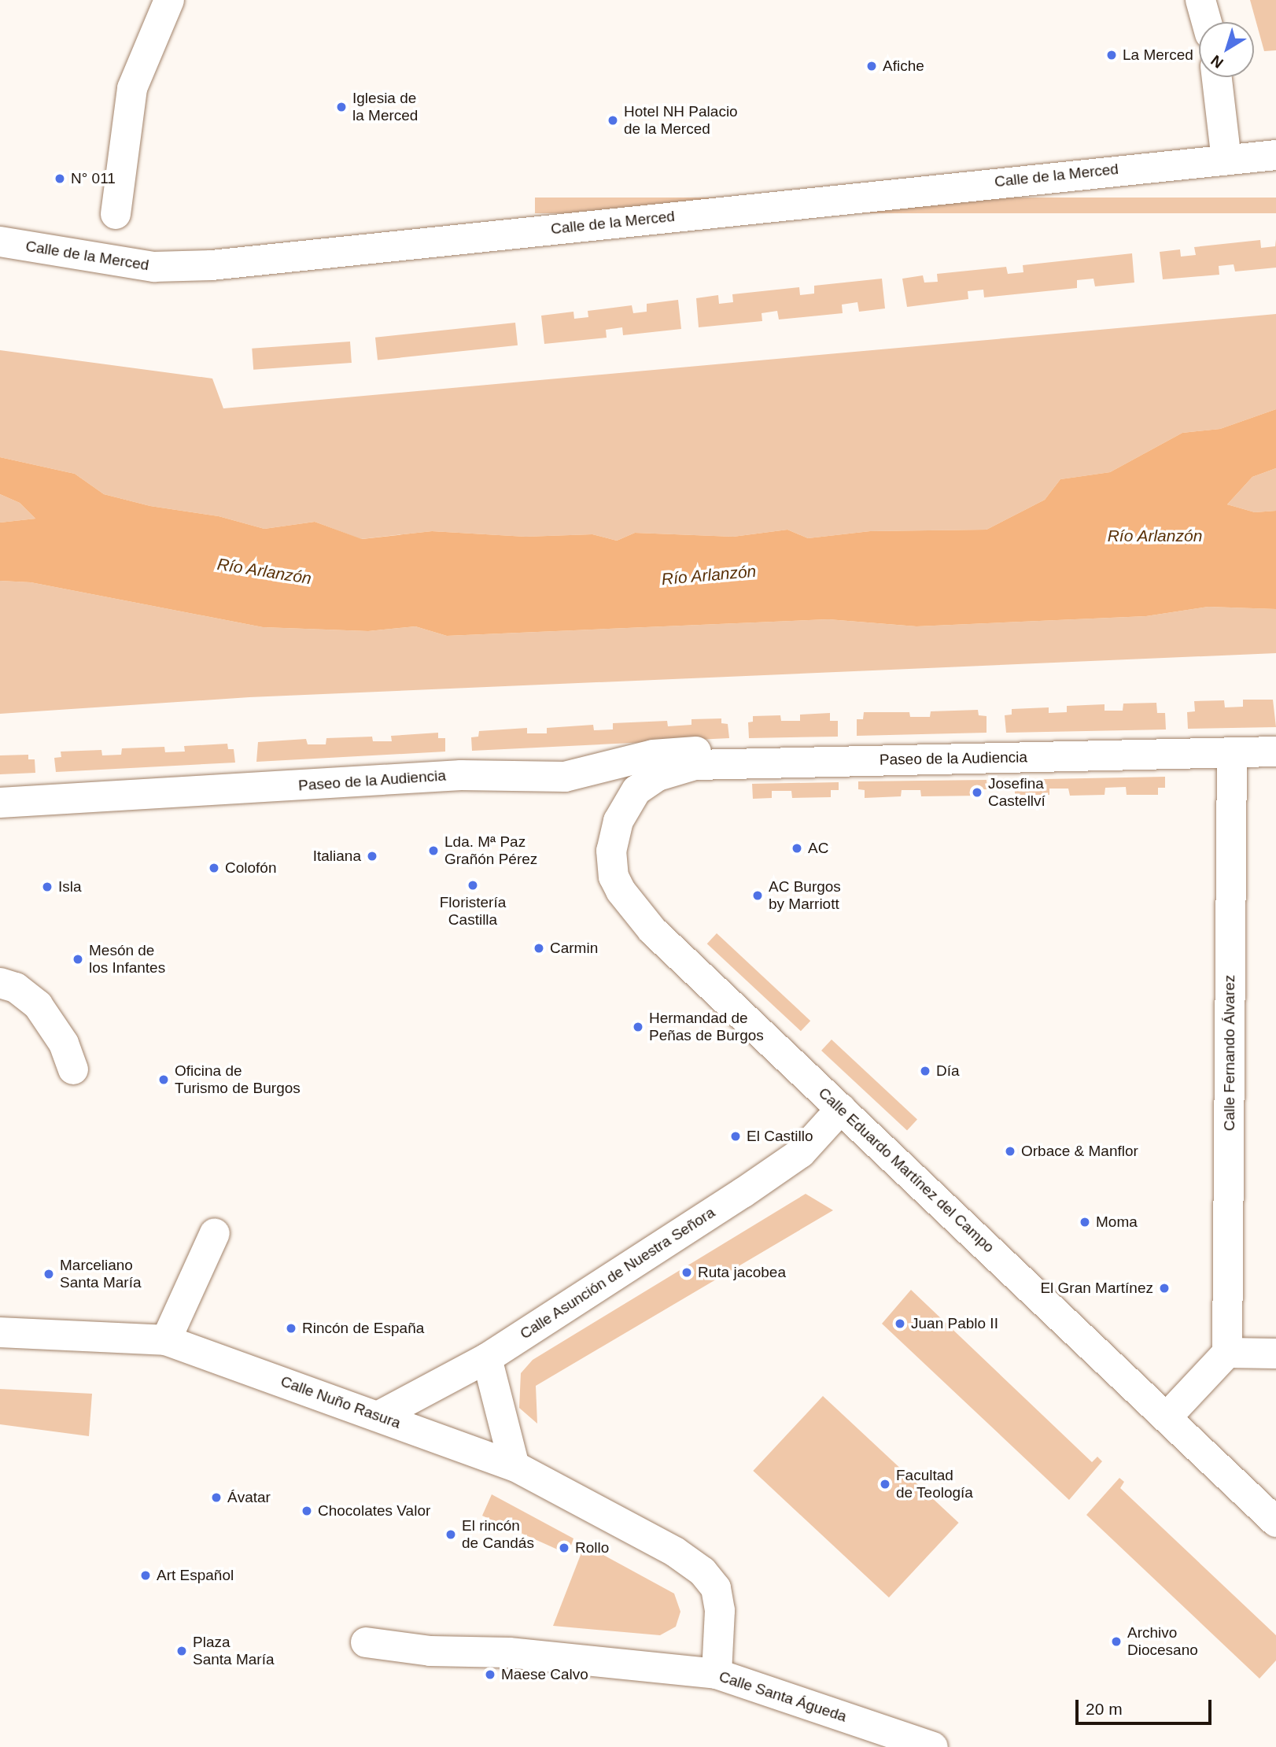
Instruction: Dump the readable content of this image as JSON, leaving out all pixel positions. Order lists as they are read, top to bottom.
{
  "streets": {
    "main road": [
      "Calle de la Merced",
      "Paseo de la Audiencia",
      "Calle Fernando Álvarez",
      "Calle Eduardo Martínez del Campo",
      "Calle Asunción de Nuestra Señora",
      "Calle Nuño Rasura",
      "Calle Santa Águeda"
    ]
  },
  "crossings": [
    ["Paseo de la Audiencia", "Calle Fernando Álvarez"],
    ["Paseo de la Audiencia", "Calle Eduardo Martínez del Campo"],
    ["Calle Eduardo Martínez del Campo", "Calle Asunción de Nuestra Señora"],
    ["Calle Asunción de Nuestra Señora", "Calle Nuño Rasura"],
    ["Calle Nuño Rasura", "Calle Santa Águeda"]
  ],
  "water": ["Río Arlanzón"],
  "places": [
    "La Merced",
    "Afiche",
    "Iglesia de la Merced",
    "Hotel NH Palacio de la Merced",
    "N° 011",
    "Josefina Castellví",
    "AC",
    "Lda. Mª Paz Grañón Pérez",
    "Italiana",
    "Colofón",
    "Floristería Castilla",
    "Isla",
    "AC Burgos by Marriott",
    "Carmin",
    "Mesón de los Infantes",
    "Hermandad de Peñas de Burgos",
    "Día",
    "Oficina de Turismo de Burgos",
    "El Castillo",
    "Orbace & Manflor",
    "Moma",
    "Ruta jacobea",
    "Marceliano Santa María",
    "El Gran Martínez",
    "Juan Pablo II",
    "Rincón de España",
    "Facultad de Teología",
    "Ávatar",
    "Chocolates Valor",
    "El rincón de Candás",
    "Rollo",
    "Art Español",
    "Archivo Diocesano",
    "Plaza Santa María",
    "Maese Calvo"
  ],
  "scale_bar": "20 m",
  "north": "bottom left"
}
